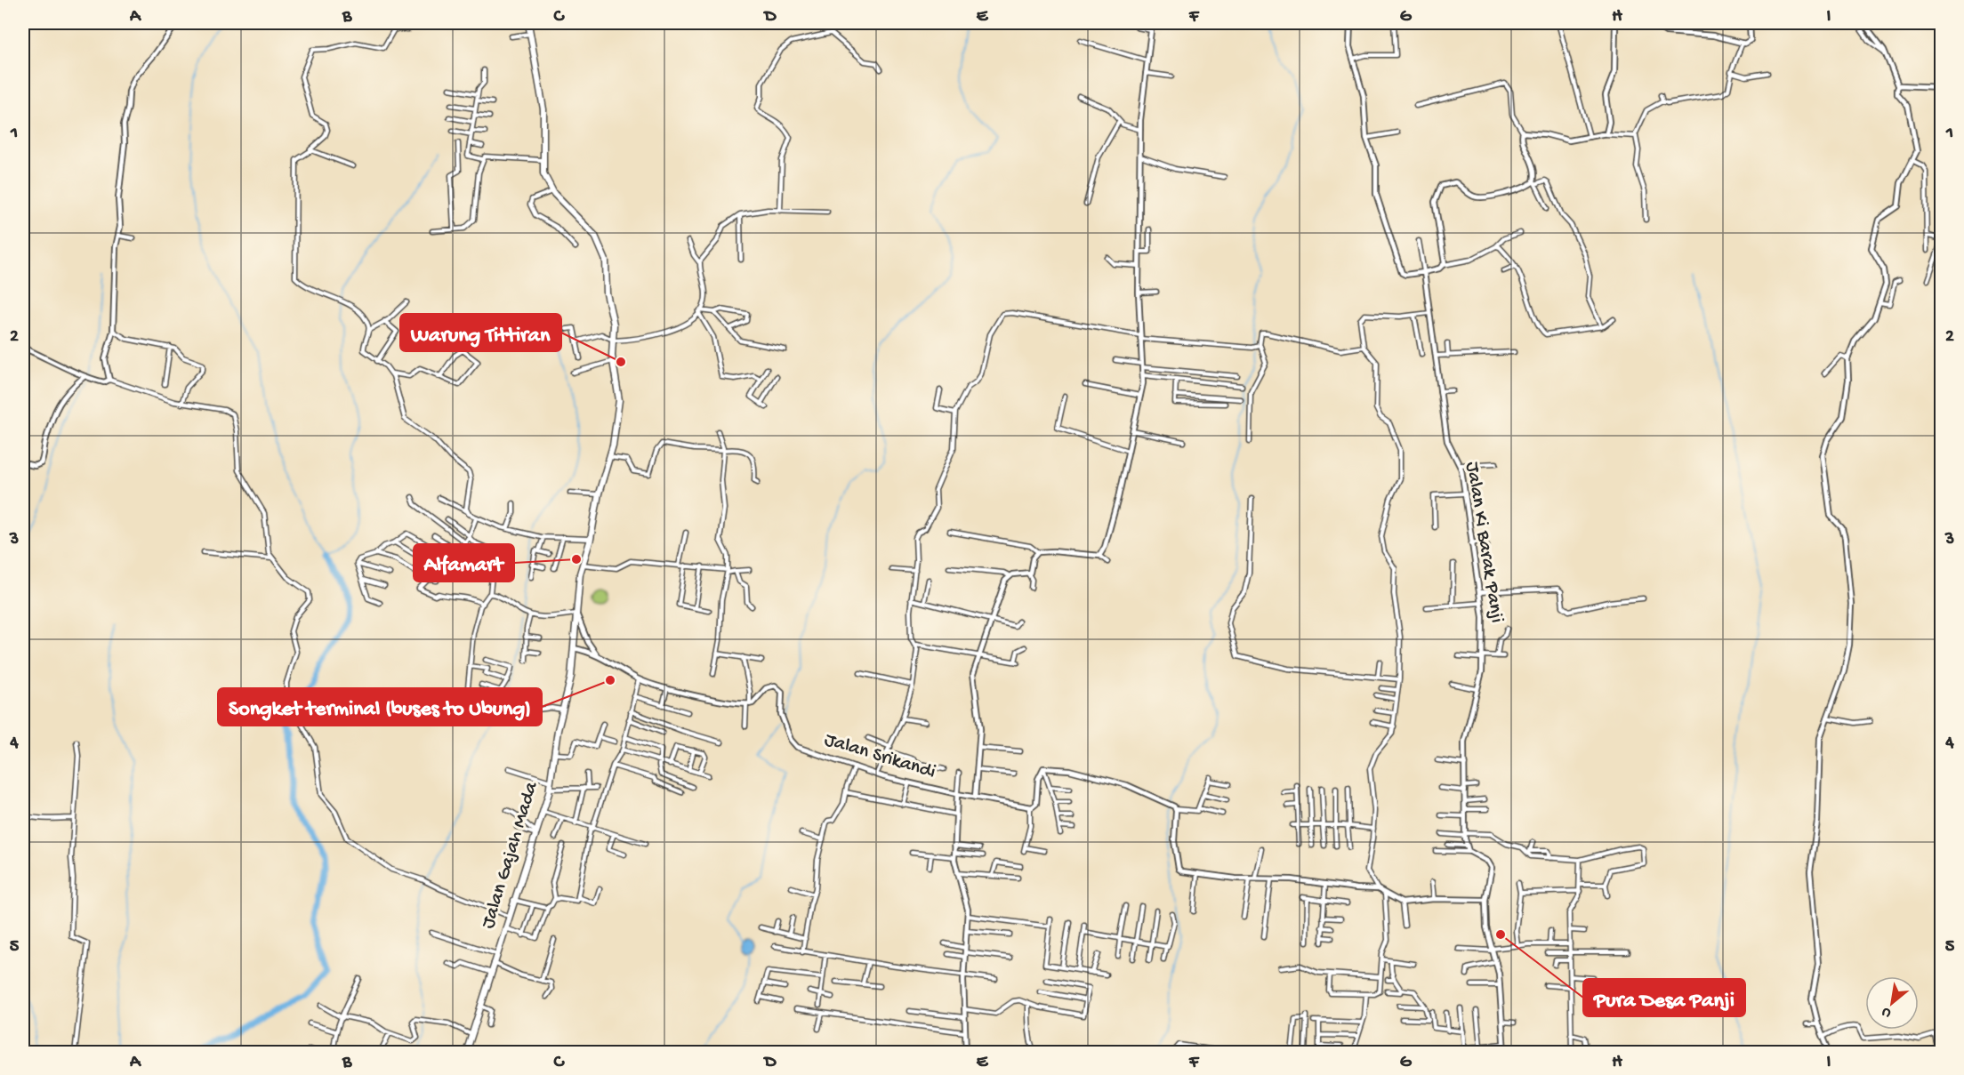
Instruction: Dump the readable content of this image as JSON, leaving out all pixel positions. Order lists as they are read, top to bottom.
{
  "streets": {
    "highway": ["Jalan Gajah Mada"],
    "street": ["Jalan Ki Barak Panji", "Jalan Srikandi"]
  },
  "places": [
    "Warung Tittiran",
    "Alfamart",
    "Songket terminal (buses to Ubung)",
    "Pura Desa Panji"
  ],
  "north": "bottom left",
  "grid": {
    "columns": [
      "A",
      "B",
      "C",
      "D",
      "E",
      "F",
      "G",
      "H",
      "I"
    ],
    "rows": [
      "1",
      "2",
      "3",
      "4",
      "5"
    ]
  }
}
